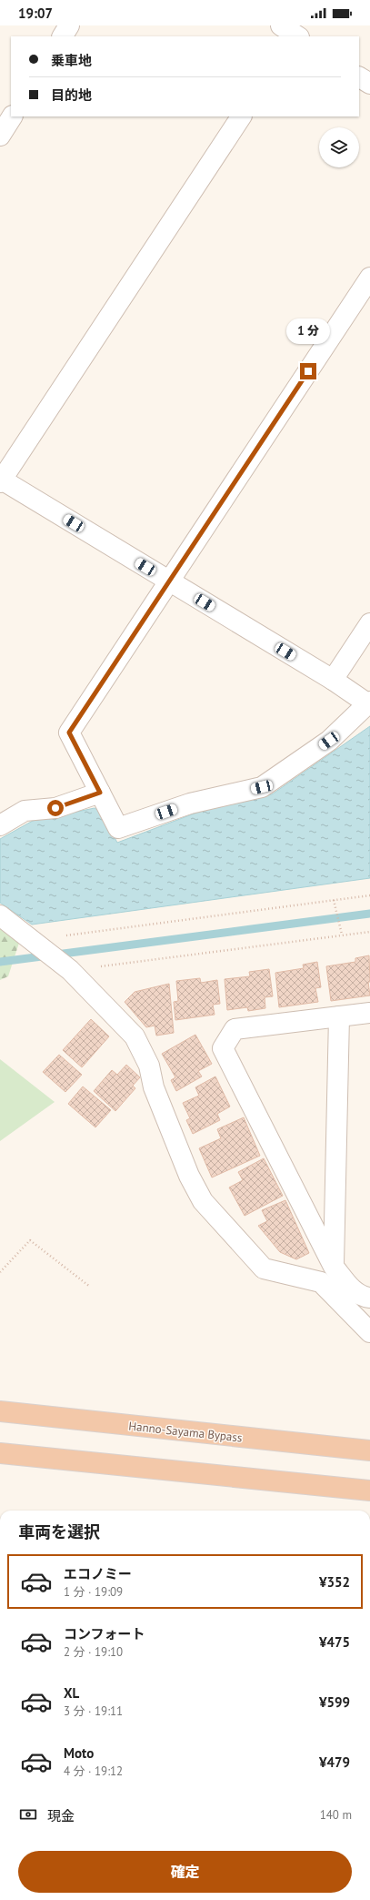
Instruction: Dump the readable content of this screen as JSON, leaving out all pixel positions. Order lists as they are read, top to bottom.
{
  "streets": {
    "highway": ["Hanno-Sayama Bypass"]
  },
  "page": {
    "status": "19:07",
    "banner": ["乗車地", "目的地"],
    "bubble": "1 分",
    "heading": "車両を選択",
    "list": [
      {
        "name": "エコノミー",
        "note": "1 分 · 19:09",
        "value": "¥352"
      },
      {
        "name": "コンフォート",
        "note": "2 分 · 19:10",
        "value": "¥475"
      },
      {
        "name": "XL",
        "note": "3 分 · 19:11",
        "value": "¥599"
      },
      {
        "name": "Moto",
        "note": "4 分 · 19:12",
        "value": "¥479"
      }
    ],
    "pay": ["現金", "140 m"],
    "buttons": "確定"
  }
}
